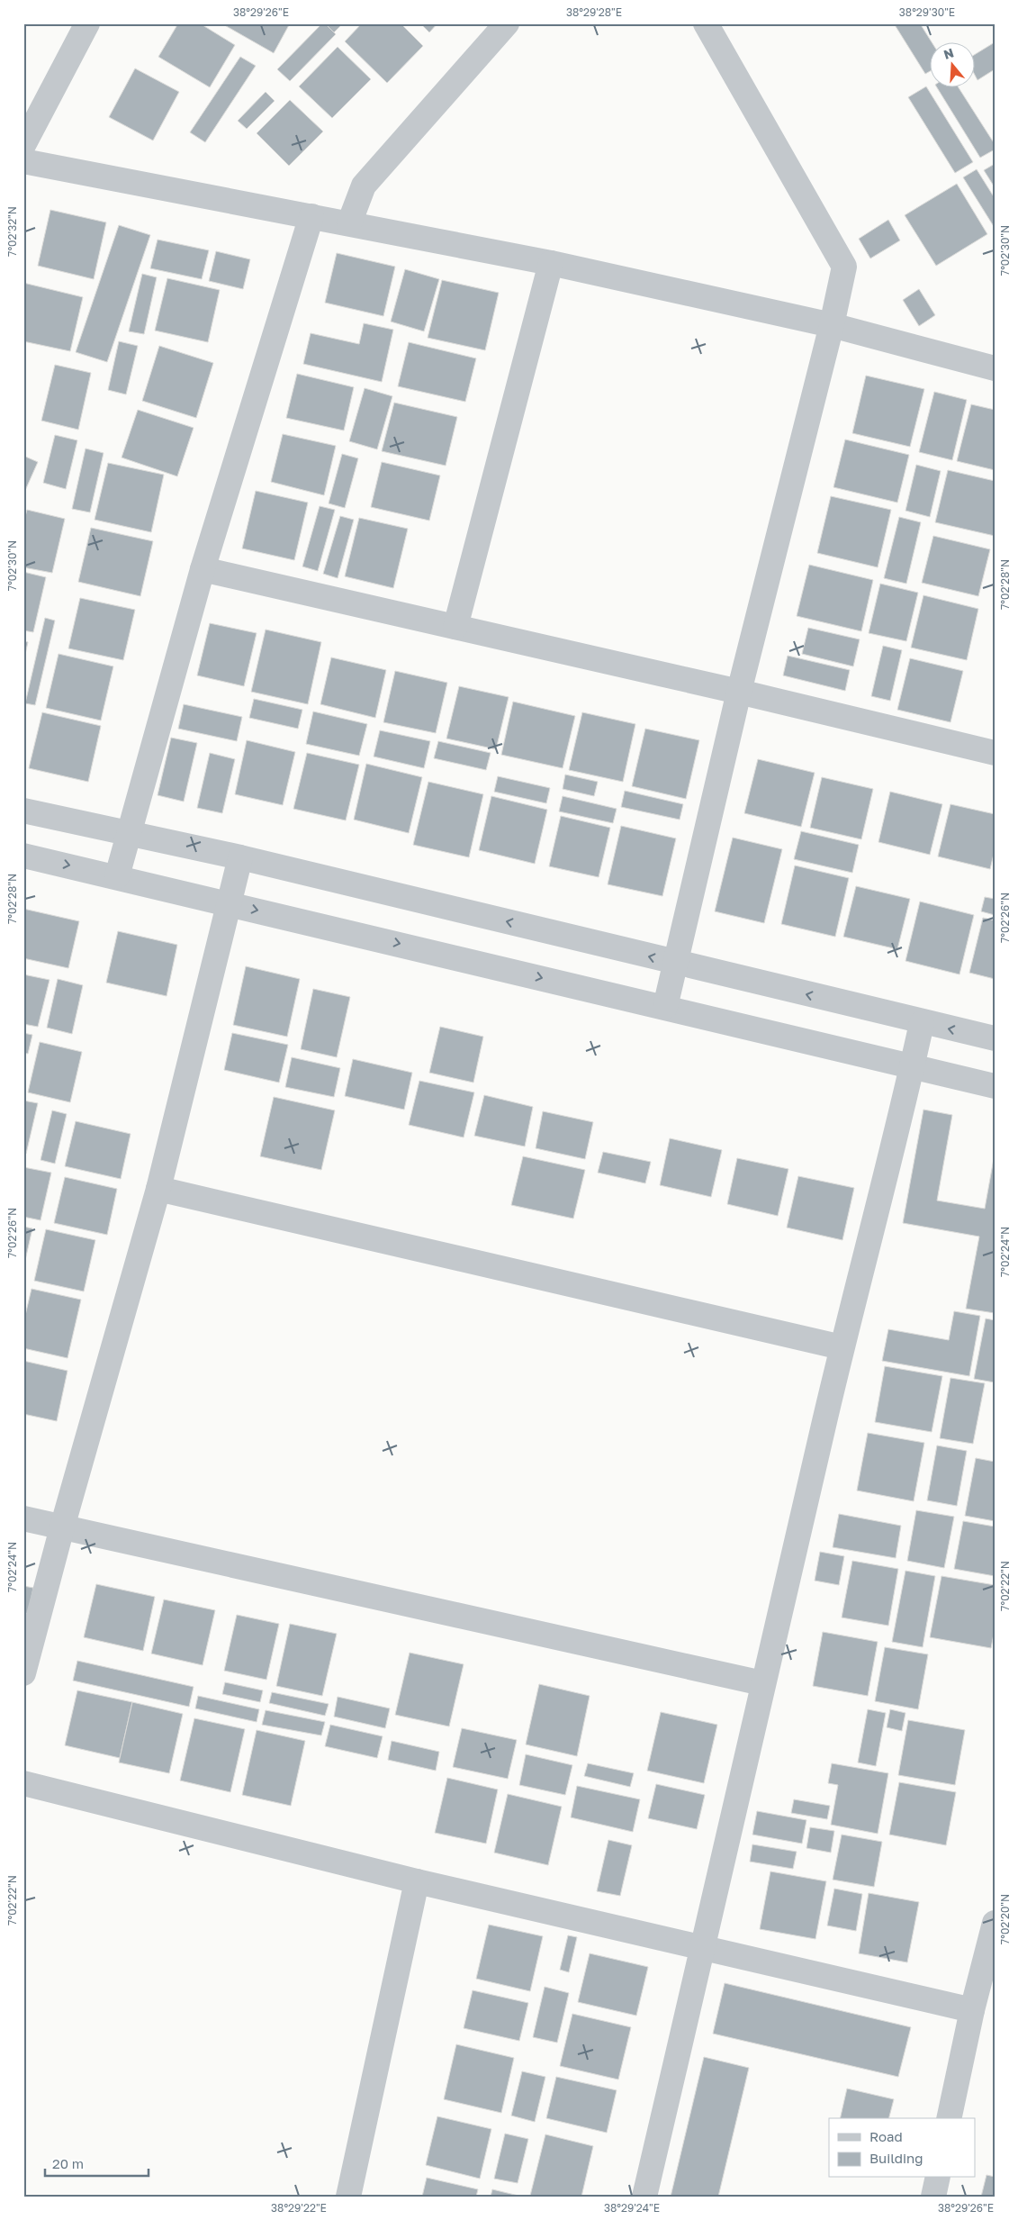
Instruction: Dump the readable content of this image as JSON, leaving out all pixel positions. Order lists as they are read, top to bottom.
{
  "legend": ["Road", "Building"],
  "scale_bar": "20 m",
  "north": "top",
  "coordinates": [
    "38°29'26\"E",
    "38°29'28\"E",
    "38°29'30\"E",
    "7°02'32\"N",
    "7°02'30\"N",
    "7°02'28\"N",
    "7°02'26\"N",
    "7°02'24\"N",
    "7°02'22\"N",
    "7°02'20\"N",
    "38°29'22\"E",
    "38°29'24\"E"
  ]
}
